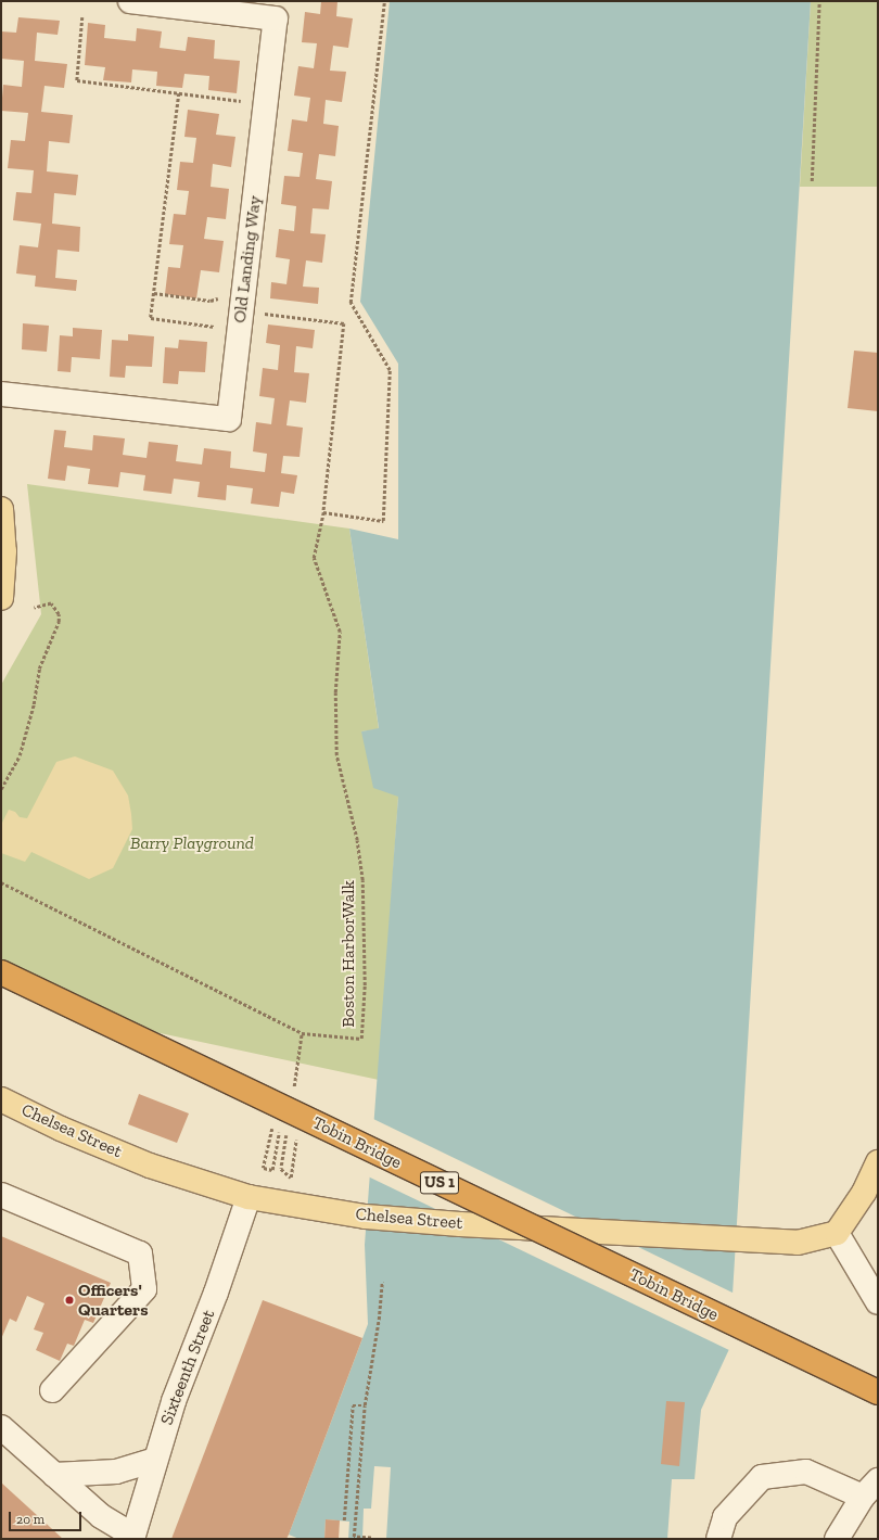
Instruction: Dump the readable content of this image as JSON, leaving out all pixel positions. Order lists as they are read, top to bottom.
{
  "streets": {
    "highway": ["Tobin Bridge", "US 1"],
    "main road": ["Chelsea Street"],
    "street": ["Old Landing Way", "Sixteenth Street"],
    "path": ["Boston HarborWalk"]
  },
  "crossings": [
    ["Chelsea Street", "Sixteenth Street"]
  ],
  "parks": ["Barry Playground"],
  "places": ["Officers' Quarters"],
  "scale_bar": "20 m"
}
